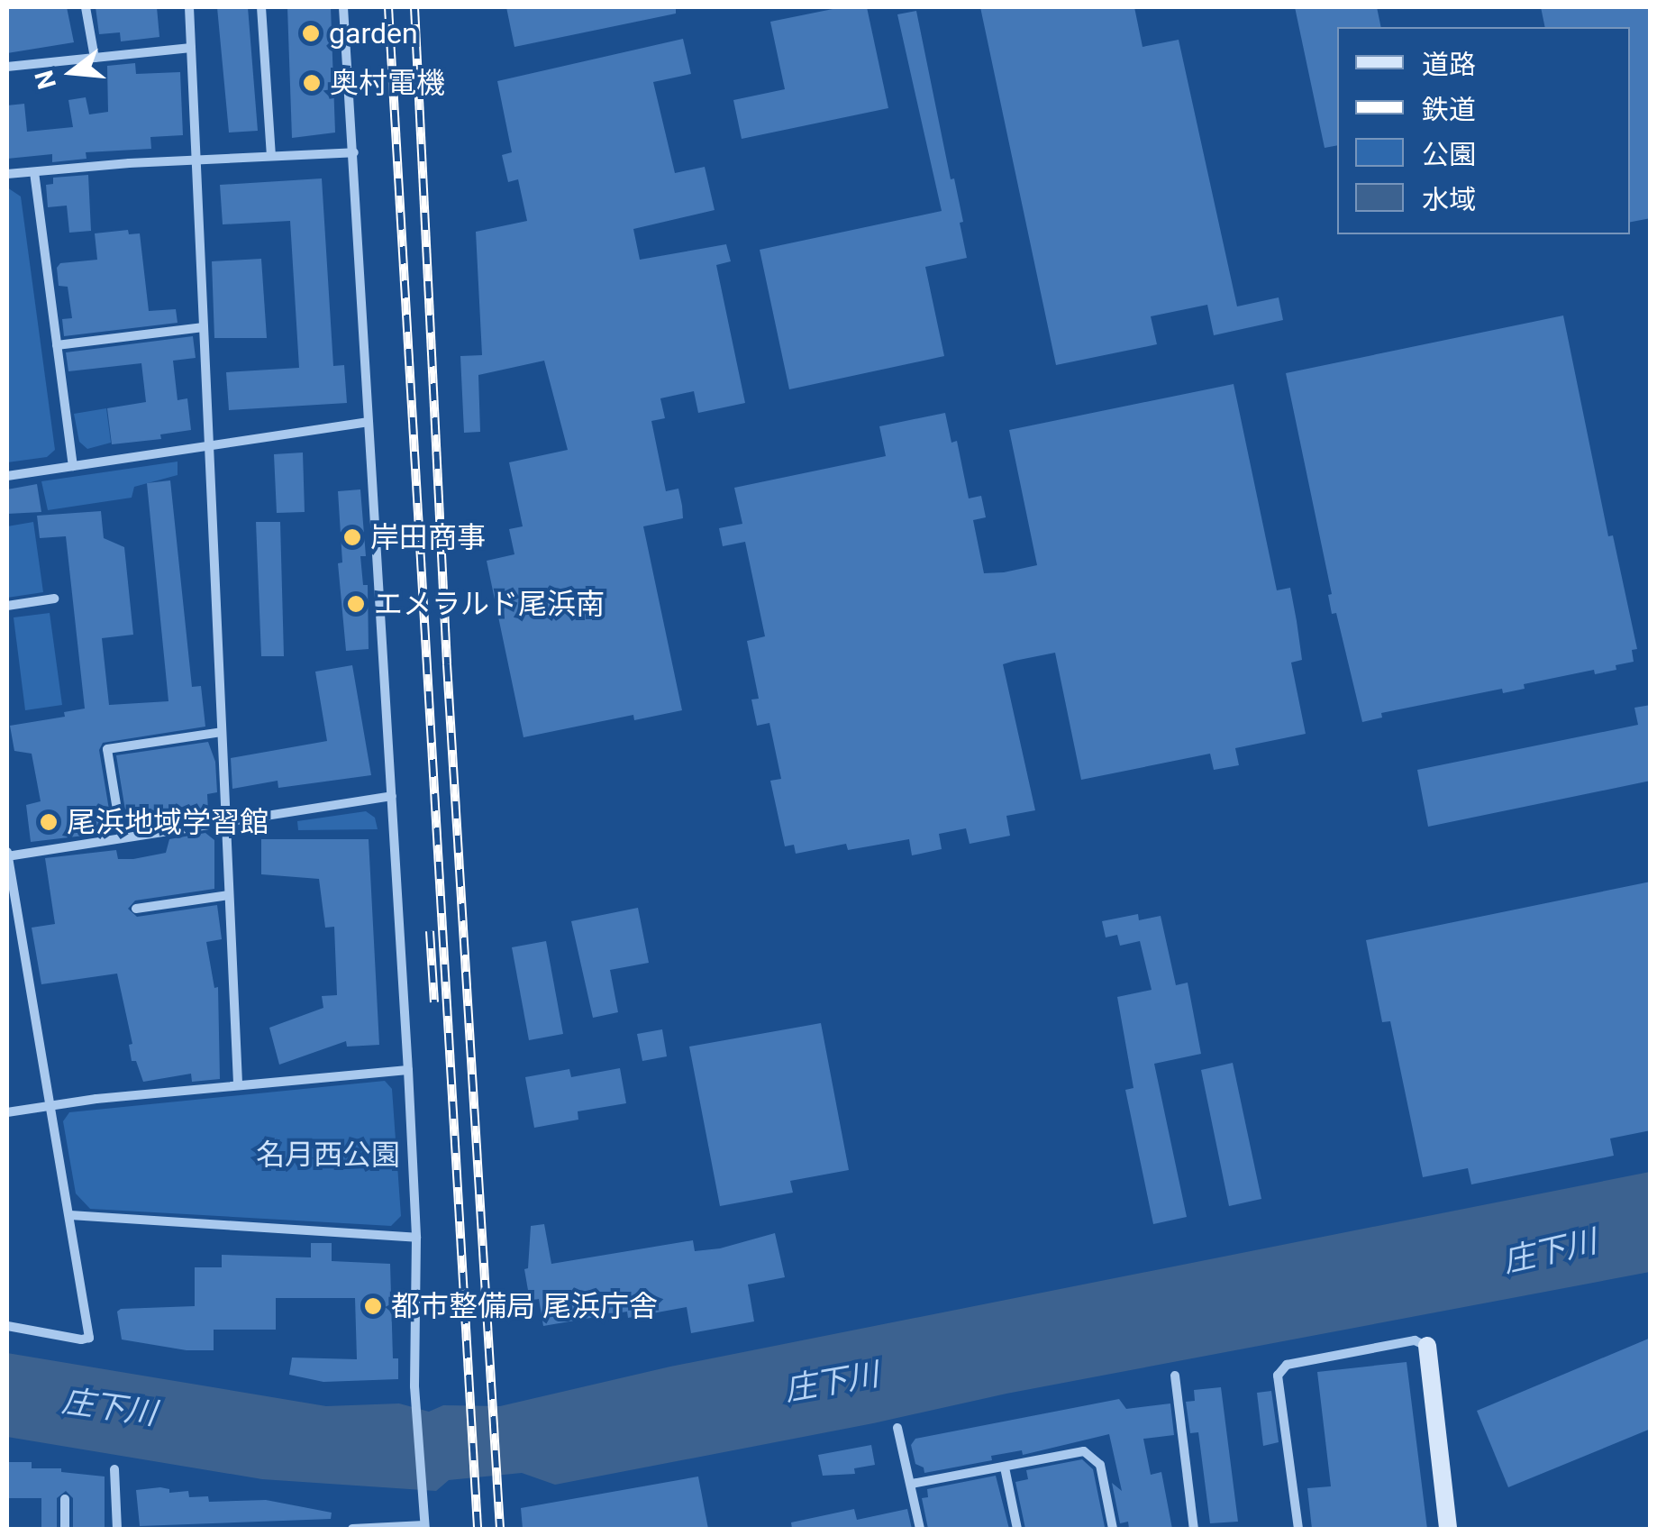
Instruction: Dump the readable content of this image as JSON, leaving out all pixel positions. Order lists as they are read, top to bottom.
{
  "water": ["庄下川"],
  "parks": ["名月西公園"],
  "places": [
    "garden",
    "奥村電機",
    "岸田商事",
    "エメラルド尾浜南",
    "尾浜地域学習館",
    "都市整備局 尾浜庁舎"
  ],
  "legend": [
    "道路",
    "鉄道",
    "公園",
    "水域"
  ],
  "north": "left"
}
